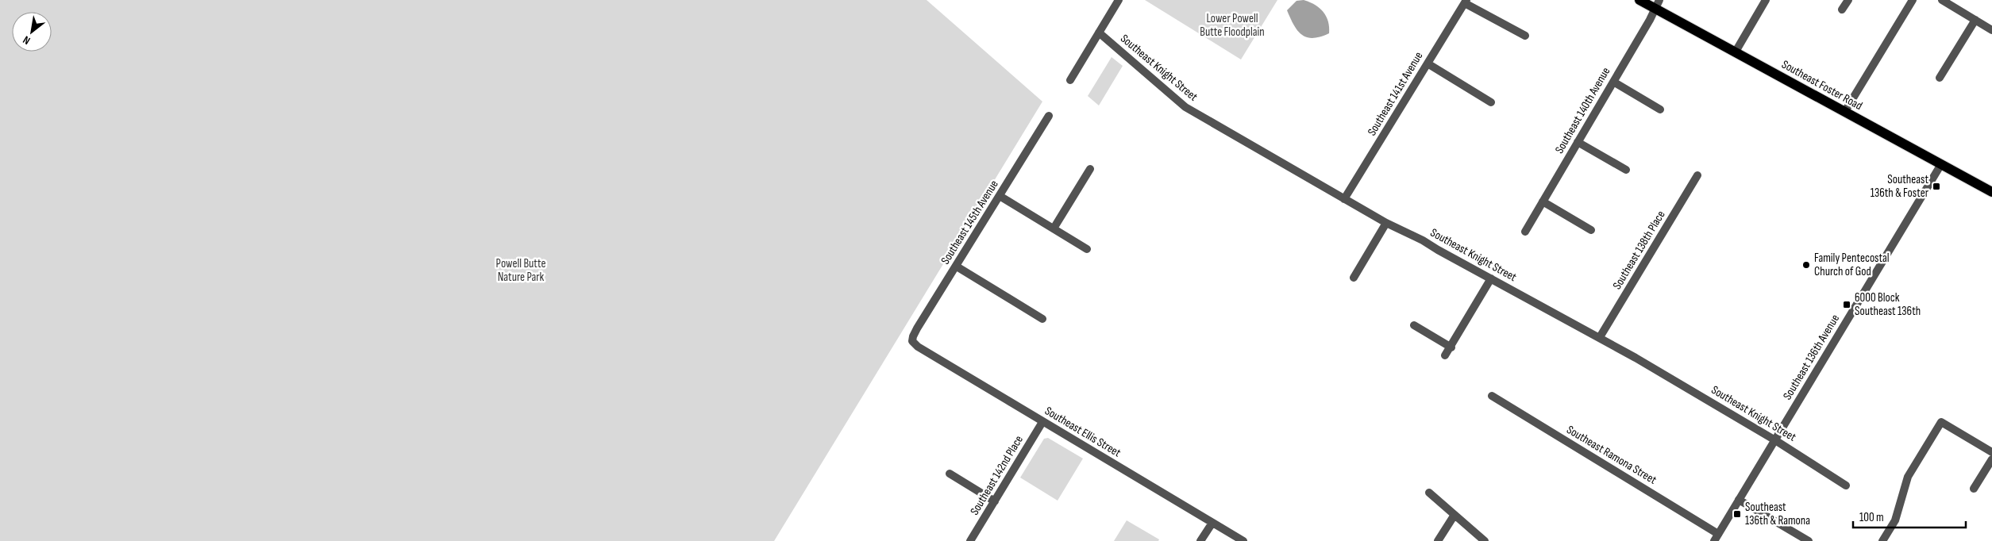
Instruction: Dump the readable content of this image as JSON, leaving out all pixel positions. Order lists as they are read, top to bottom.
{
  "streets": {
    "main road": ["Southeast Foster Road"],
    "street": [
      "Southeast Knight Street",
      "Southeast 141st Avenue",
      "Southeast 140th Avenue",
      "Southeast 145th Avenue",
      "Southeast 138th Place",
      "Southeast 136th Avenue",
      "Southeast Ellis Street",
      "Southeast Ramona Street",
      "Southeast 142nd Place"
    ]
  },
  "crossings": [
    ["Southeast Knight Street", "Southeast 141st Avenue"],
    ["Southeast Knight Street", "Southeast 138th Place"],
    ["Southeast Knight Street", "Southeast 136th Avenue"],
    ["Southeast Foster Road", "Southeast 140th Avenue"],
    ["Southeast Foster Road", "Southeast 136th Avenue"],
    ["Southeast 145th Avenue", "Southeast Ellis Street"],
    ["Southeast 136th Avenue", "Southeast Ramona Street"],
    ["Southeast Ellis Street", "Southeast 142nd Place"]
  ],
  "parks": ["Lower Powell Butte Floodplain", "Powell Butte Nature Park"],
  "places": {
    "transit": ["Southeast 136th & Foster", "6000 Block Southeast 136th", "Southeast 136th & Ramona"],
    "other": ["Family Pentecostal Church of God"]
  },
  "scale_bar": "100 m",
  "north": "bottom left"
}
